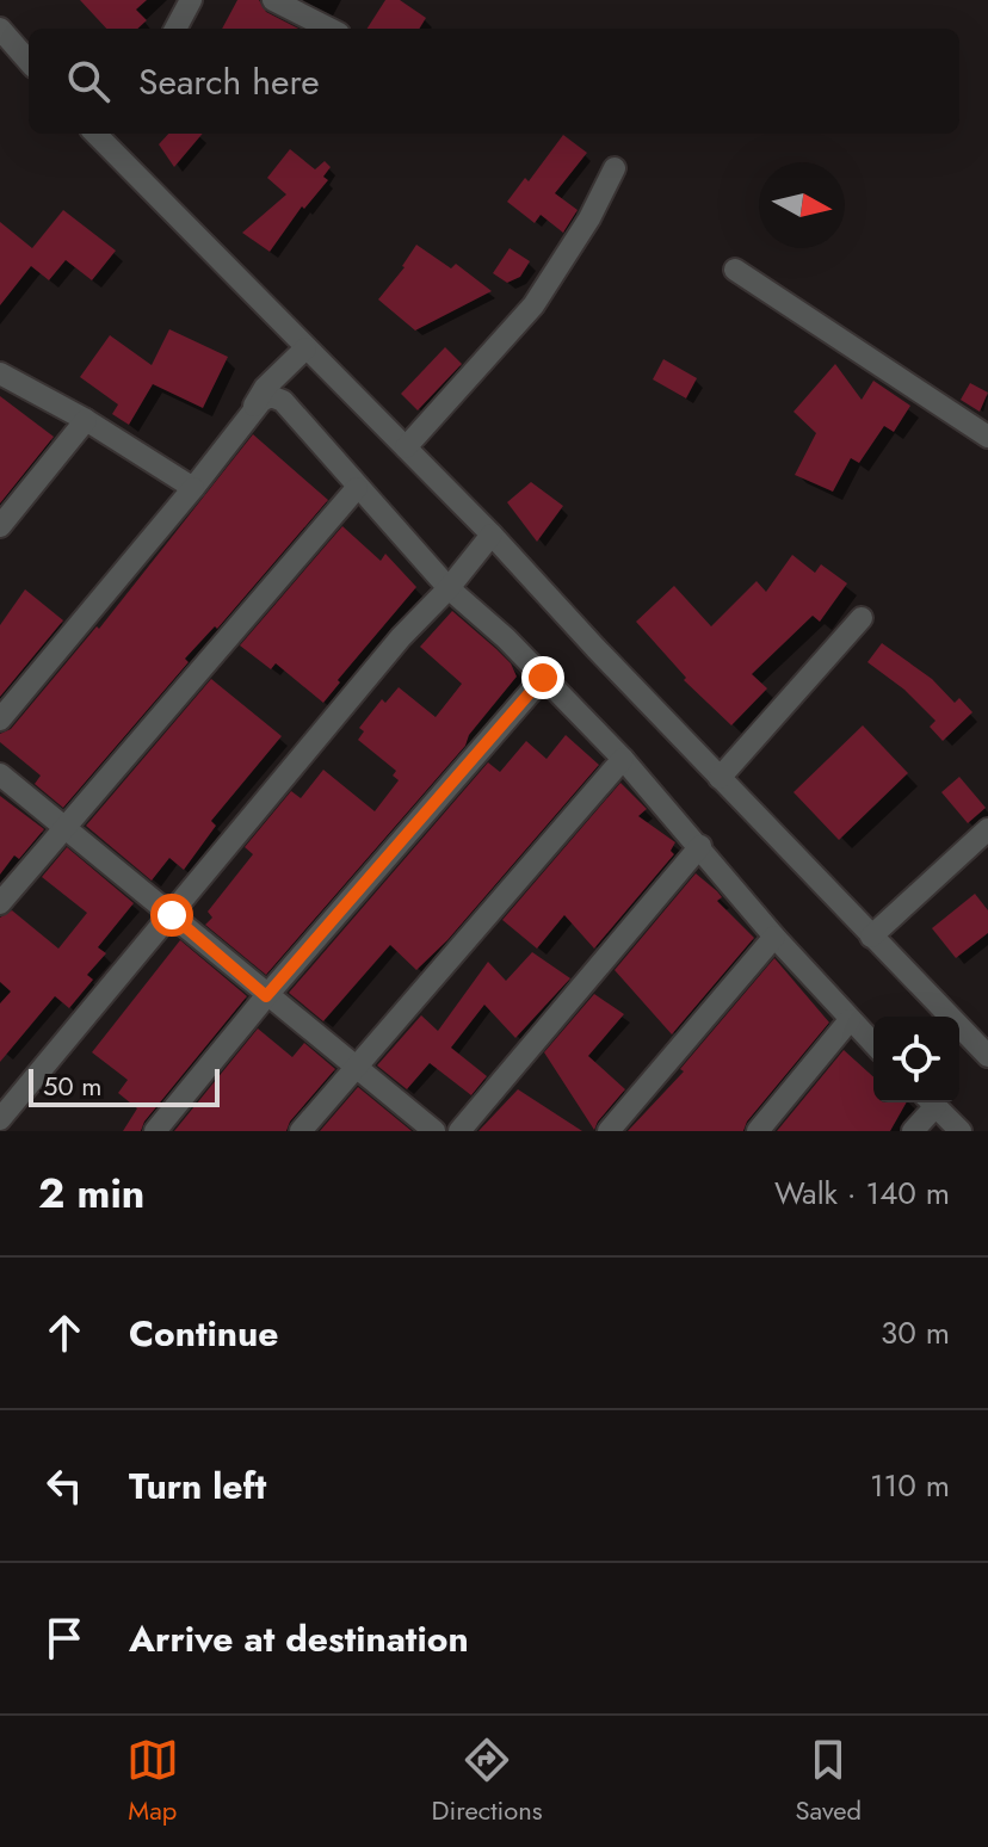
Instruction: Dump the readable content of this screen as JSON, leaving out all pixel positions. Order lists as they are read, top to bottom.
{
  "scale_bar": "50 m",
  "north": "right",
  "page": {
    "search": "Search here",
    "scale": "50 m",
    "heading": ["2 min", "Walk · 140 m"],
    "list": [
      ["Continue", "30 m"],
      ["Turn left", "110 m"],
      "Arrive at destination"
    ],
    "nav": ["Map", "Directions", "Saved"]
  }
}
